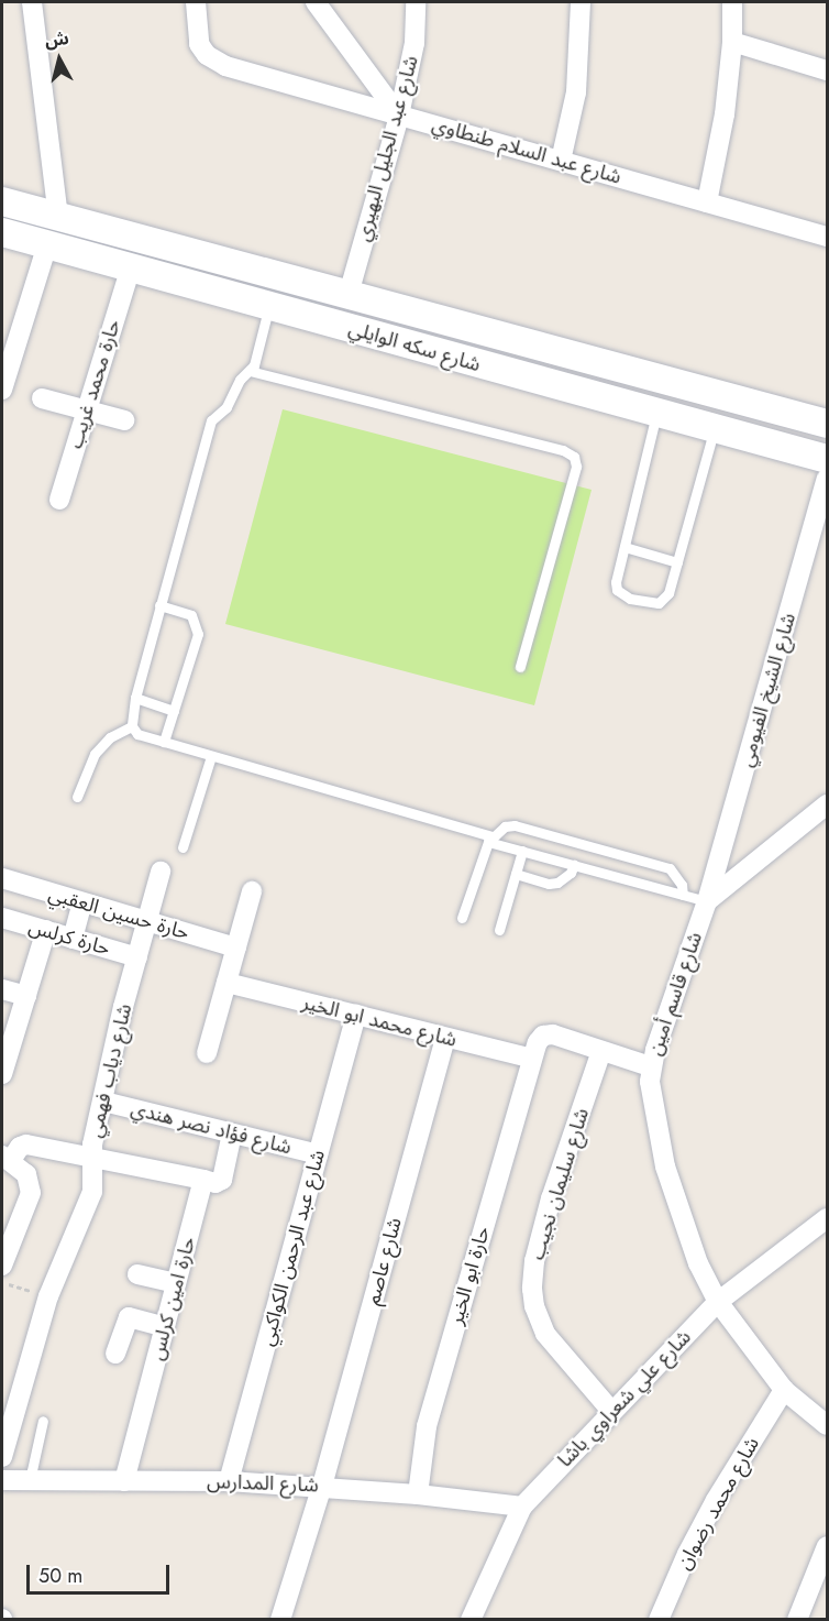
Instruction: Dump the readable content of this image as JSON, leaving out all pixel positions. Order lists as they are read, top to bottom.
{
  "streets": {
    "main road": ["شارع سكه الوايلي"],
    "street": [
      "شارع عبد الجليل البهيري",
      "شارع عبد السلام طنطاوي",
      "حارة محمد غريب",
      "شارع الشيخ الفيومي",
      "حارة حسين العقبي",
      "حارة كرلس",
      "شارع قاسم أمين",
      "شارع محمد ابو الخير",
      "شارع دياب فهمي",
      "شارع فؤاد نصر هندي",
      "شارع سليمان نجيب",
      "شارع عبد الرحمن الكواكبي",
      "شارع عاصم",
      "حارة ابو الخير",
      "حارة امين كرلس",
      "شارع علي شعراوي باشا",
      "شارع المدارس",
      "شارع محمد رضوان"
    ]
  },
  "crossings": [
    ["شارع عبد الجليل البهيري", "شارع عبد السلام طنطاوي"],
    ["شارع عبد الجليل البهيري", "شارع سكه الوايلي"],
    ["شارع سكه الوايلي", "حارة محمد غريب"],
    ["شارع الشيخ الفيومي", "شارع قاسم أمين"],
    ["حارة حسين العقبي", "شارع دياب فهمي"],
    ["حارة كرلس", "شارع دياب فهمي"],
    ["شارع قاسم أمين", "شارع علي شعراوي باشا"],
    ["شارع قاسم أمين", "شارع محمد رضوان"],
    ["شارع محمد ابو الخير", "شارع عبد الرحمن الكواكبي"],
    ["شارع محمد ابو الخير", "شارع عاصم"],
    ["شارع محمد ابو الخير", "حارة ابو الخير"],
    ["شارع دياب فهمي", "شارع فؤاد نصر هندي"],
    ["شارع فؤاد نصر هندي", "شارع عبد الرحمن الكواكبي"],
    ["شارع سليمان نجيب", "شارع علي شعراوي باشا"],
    ["شارع عبد الرحمن الكواكبي", "شارع المدارس"],
    ["شارع عاصم", "شارع المدارس"],
    ["حارة ابو الخير", "شارع المدارس"],
    ["حارة امين كرلس", "شارع المدارس"],
    ["شارع علي شعراوي باشا", "شارع المدارس"]
  ],
  "scale_bar": "50 m",
  "north": "top"
}
